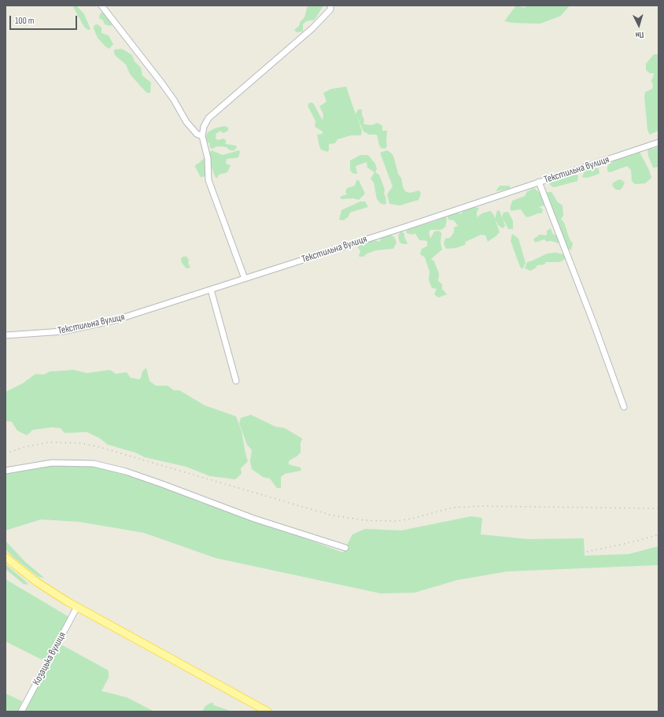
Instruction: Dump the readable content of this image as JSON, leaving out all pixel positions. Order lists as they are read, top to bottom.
{
  "streets": {
    "street": ["Текстильна вулиця", "Козацька вулиця"]
  },
  "scale_bar": "100 m",
  "north": "bottom"
}
